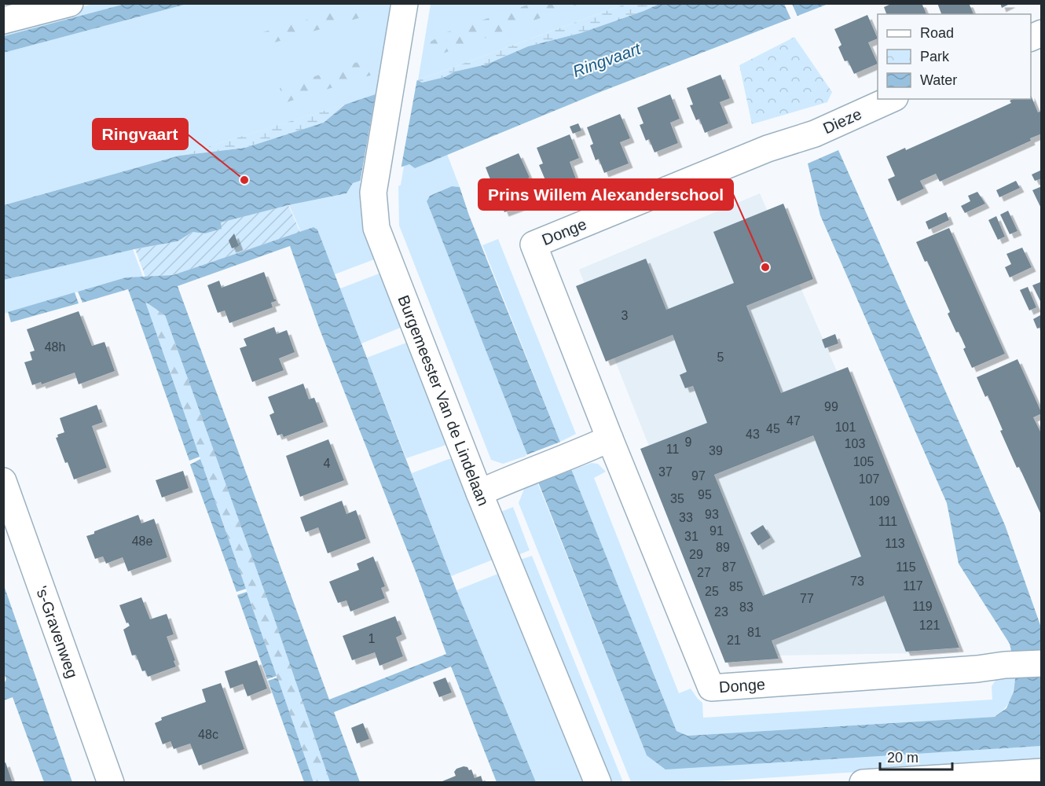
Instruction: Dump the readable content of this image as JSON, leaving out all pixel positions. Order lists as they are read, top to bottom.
{
  "streets": {
    "street": [
      "Dieze",
      "Donge",
      "Burgemeester Van de Lindelaan",
      "'s-Gravenweg"
    ]
  },
  "crossings": [
    ["Dieze", "Donge"]
  ],
  "water": ["Ringvaart"],
  "places": ["Ringvaart", "Prins Willem Alexanderschool"],
  "house_numbers": [
    "3",
    "48h",
    "5",
    "99",
    "47",
    "101",
    "45",
    "43",
    "9",
    "103",
    "11",
    "39",
    "105",
    "4",
    "37",
    "97",
    "107",
    "95",
    "35",
    "109",
    "93",
    "33",
    "111",
    "91",
    "31",
    "48e",
    "113",
    "89",
    "29",
    "87",
    "115",
    "27",
    "73",
    "117",
    "85",
    "25",
    "77",
    "119",
    "83",
    "23",
    "121",
    "81",
    "1",
    "21",
    "48c"
  ],
  "legend": ["Road", "Park", "Water"],
  "scale_bar": "20 m"
}
